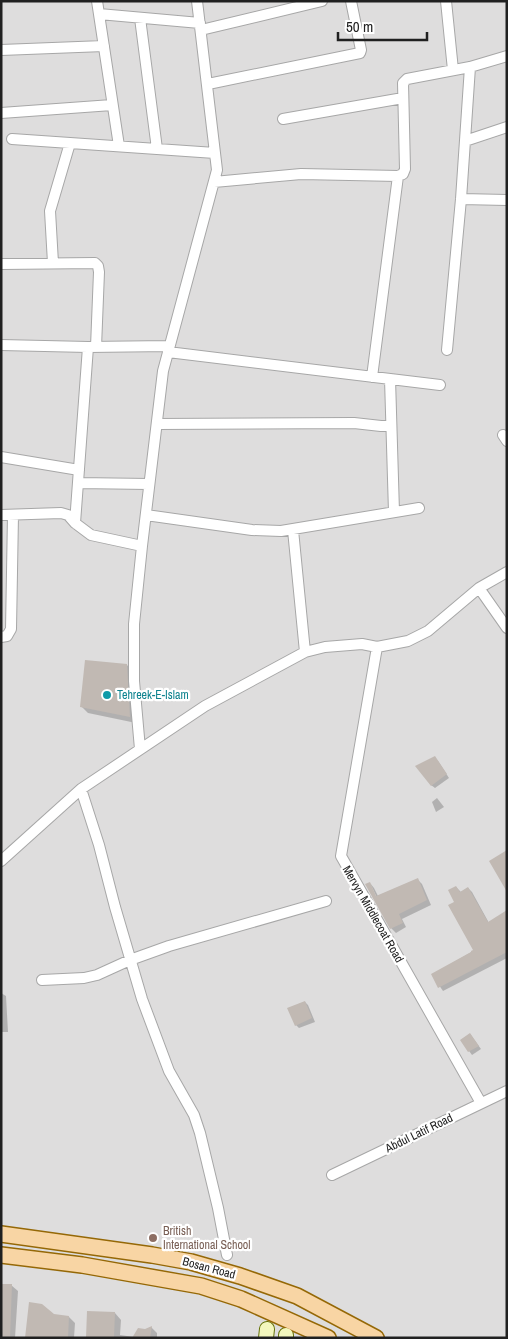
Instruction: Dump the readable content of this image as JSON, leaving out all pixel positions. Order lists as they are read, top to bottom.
{
  "streets": {
    "main road": ["Bosan Road"],
    "street": ["Mervyn Middlecoat Road", "Abdul Latif Road"]
  },
  "crossings": [
    ["Mervyn Middlecoat Road", "Abdul Latif Road"]
  ],
  "places": ["Tehreek-E-Islam", "British International School"],
  "scale_bar": "50 m"
}
